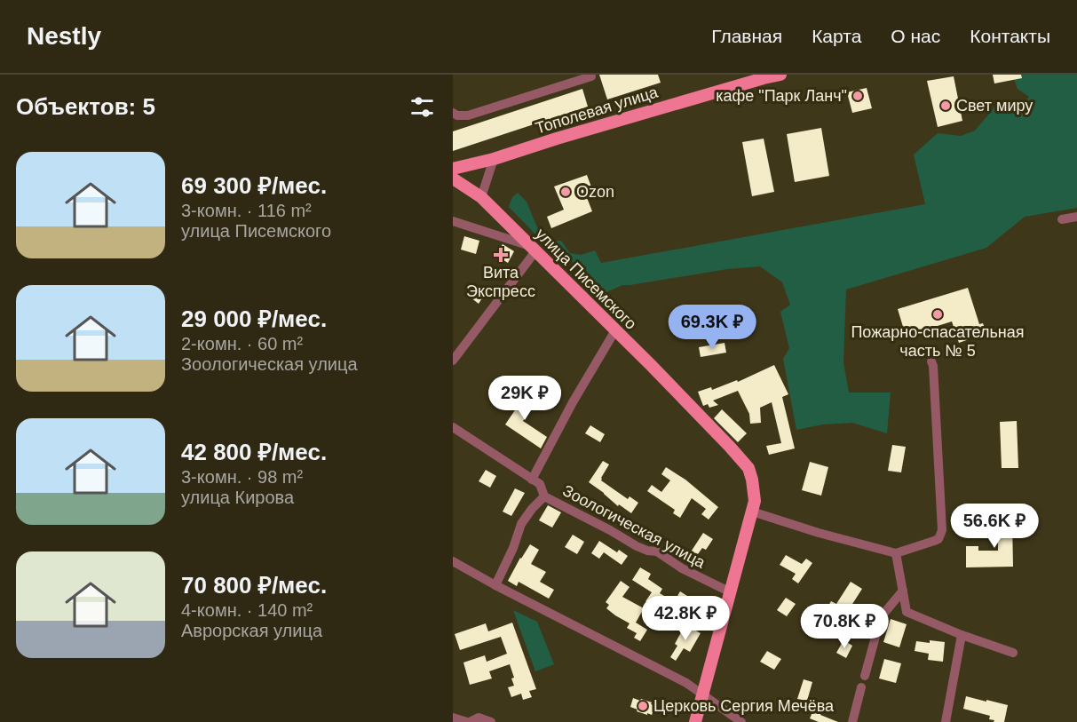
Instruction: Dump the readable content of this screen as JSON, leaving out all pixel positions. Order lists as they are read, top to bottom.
{
  "streets": {
    "main road": ["Тополевая улица", "улица Писемского"],
    "street": ["Зоологическая улица"]
  },
  "crossings": [
    ["улица Писемского", "Зоологическая улица"]
  ],
  "places": {
    "other": [
      "кафе \"Парк Ланч\"",
      "Свет миру",
      "Ozon",
      "Пожарно-спасательная часть № 5",
      "Церковь Сергия Мечёва"
    ],
    "health": ["Вита Экспресс"]
  },
  "page": {
    "header": "Nestly",
    "nav": [
      "Главная",
      "Карта",
      "О нас",
      "Контакты"
    ],
    "heading": "Объектов: 5",
    "list": [
      {
        "name": "69 300 ₽/мес.",
        "note": "3-комн. · 116 m² · улица Писемского"
      },
      {
        "name": "29 000 ₽/мес.",
        "note": "2-комн. · 60 m² · Зоологическая улица"
      },
      {
        "name": "42 800 ₽/мес.",
        "note": "3-комн. · 98 m² · улица Кирова"
      },
      {
        "name": "70 800 ₽/мес.",
        "note": "4-комн. · 140 m² · Аврорская улица"
      }
    ],
    "price": [
      "69.3K ₽",
      "29K ₽",
      "56.6K ₽",
      "42.8K ₽",
      "70.8K ₽"
    ]
  }
}
